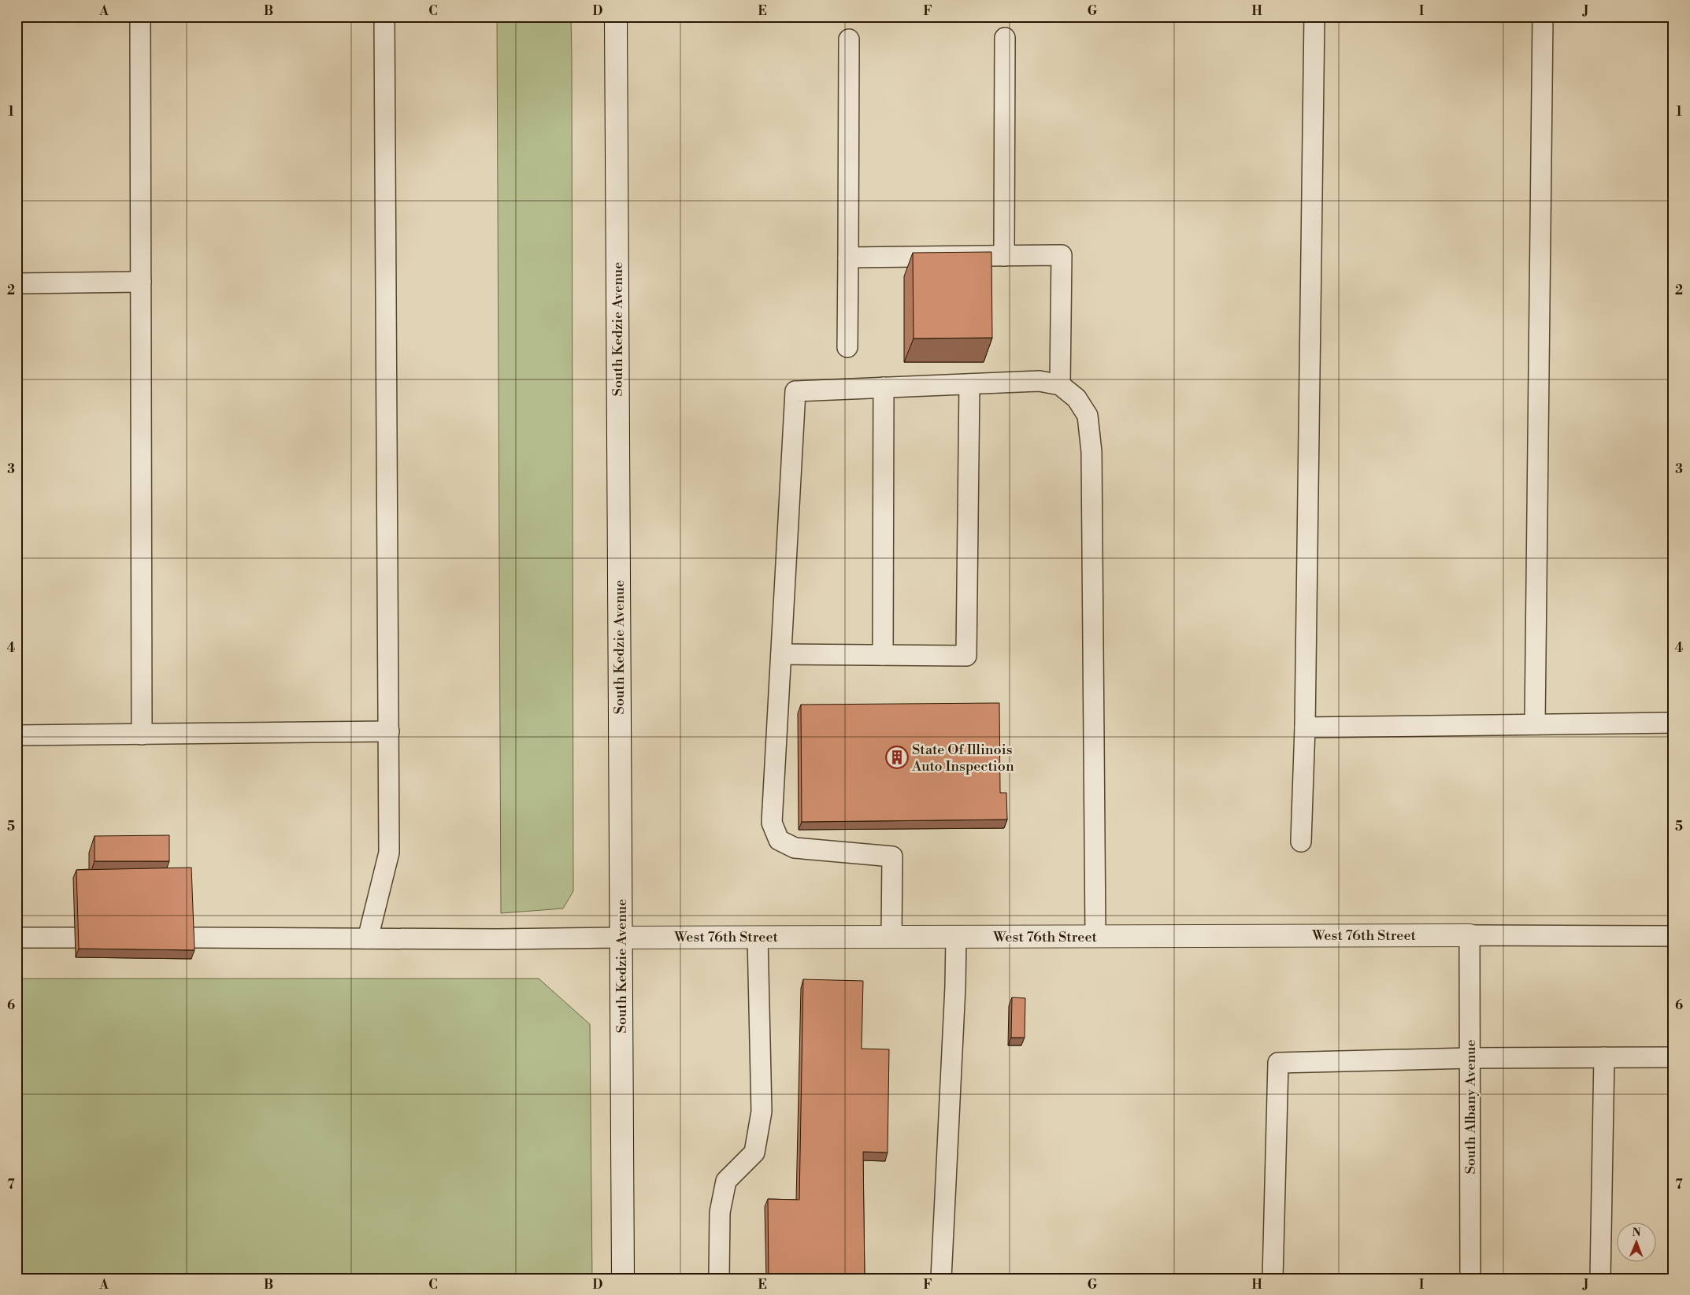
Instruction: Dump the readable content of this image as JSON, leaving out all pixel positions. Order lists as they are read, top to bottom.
{
  "streets": {
    "main road": ["South Kedzie Avenue", "West 76th Street"],
    "lane": ["South Albany Avenue"]
  },
  "crossings": [
    ["South Kedzie Avenue", "West 76th Street"],
    ["West 76th Street", "South Albany Avenue"]
  ],
  "places": {
    "building": ["State Of Illinois Auto Inspection"]
  },
  "north": "top",
  "grid": {
    "columns": [
      "A",
      "B",
      "C",
      "D",
      "E",
      "F",
      "G",
      "H",
      "I",
      "J"
    ],
    "rows": [
      "1",
      "2",
      "3",
      "4",
      "5",
      "6",
      "7"
    ]
  }
}
